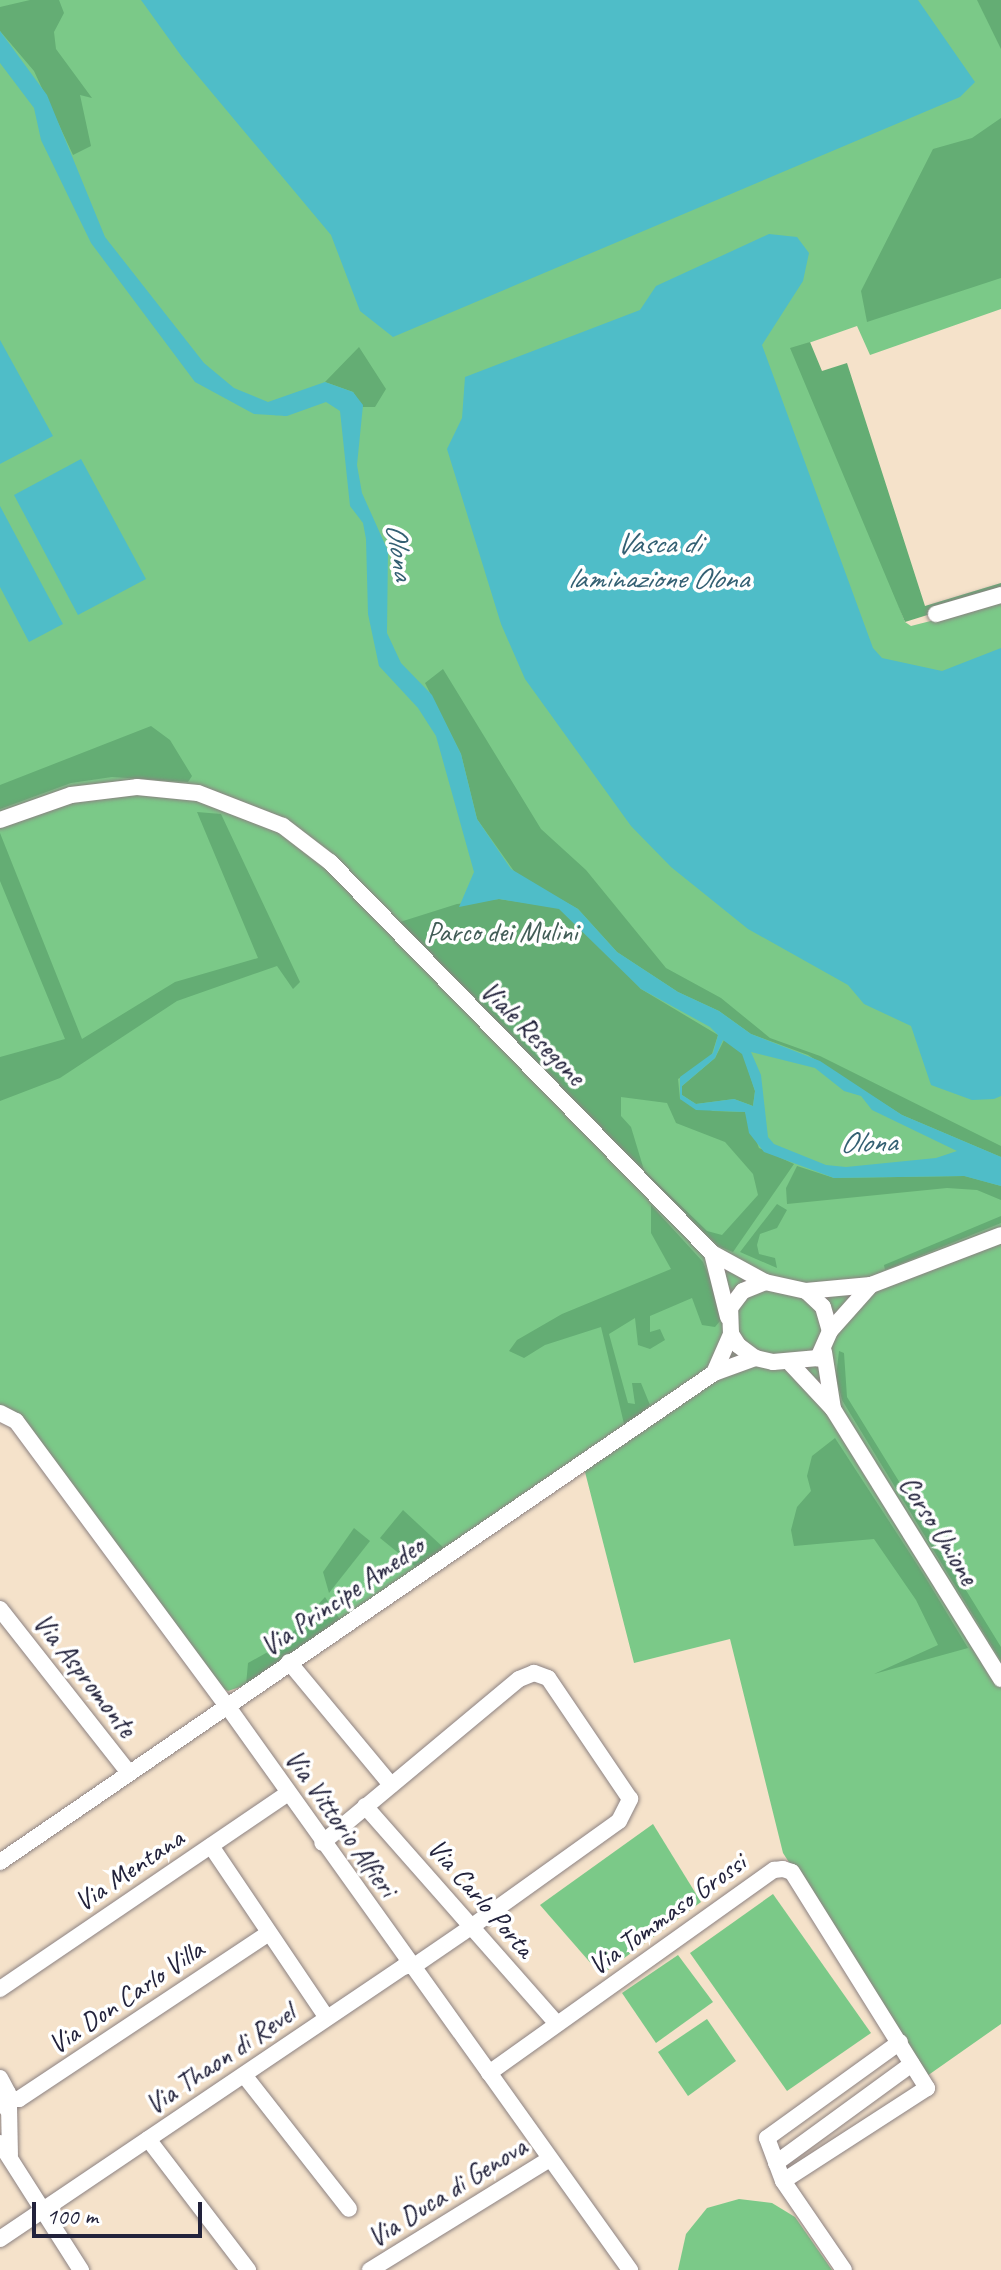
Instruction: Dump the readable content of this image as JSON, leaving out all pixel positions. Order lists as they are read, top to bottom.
{
  "streets": {
    "street": [
      "Viale Resegone",
      "Corso Unione",
      "Via Principe Amedeo",
      "Via Aspromonte",
      "Via Vittorio Alfieri",
      "Via Mentana",
      "Via Carlo Porta",
      "Via Tommaso Grossi",
      "Via Don Carlo Villa",
      "Via Thaon di Revel",
      "Via Duca di Genova"
    ]
  },
  "crossings": [
    ["Viale Resegone", "Corso Unione"],
    ["Viale Resegone", "Via Principe Amedeo"],
    ["Corso Unione", "Via Principe Amedeo"],
    ["Via Principe Amedeo", "Via Aspromonte"],
    ["Via Principe Amedeo", "Via Vittorio Alfieri"],
    ["Via Vittorio Alfieri", "Via Mentana"],
    ["Via Vittorio Alfieri", "Via Tommaso Grossi"],
    ["Via Vittorio Alfieri", "Via Thaon di Revel"],
    ["Via Vittorio Alfieri", "Via Duca di Genova"],
    ["Via Carlo Porta", "Via Tommaso Grossi"],
    ["Via Carlo Porta", "Via Thaon di Revel"]
  ],
  "water": ["Vasca di laminazione Olona", "Olona"],
  "parks": ["Parco dei Mulini"],
  "scale_bar": "100 m"
}
